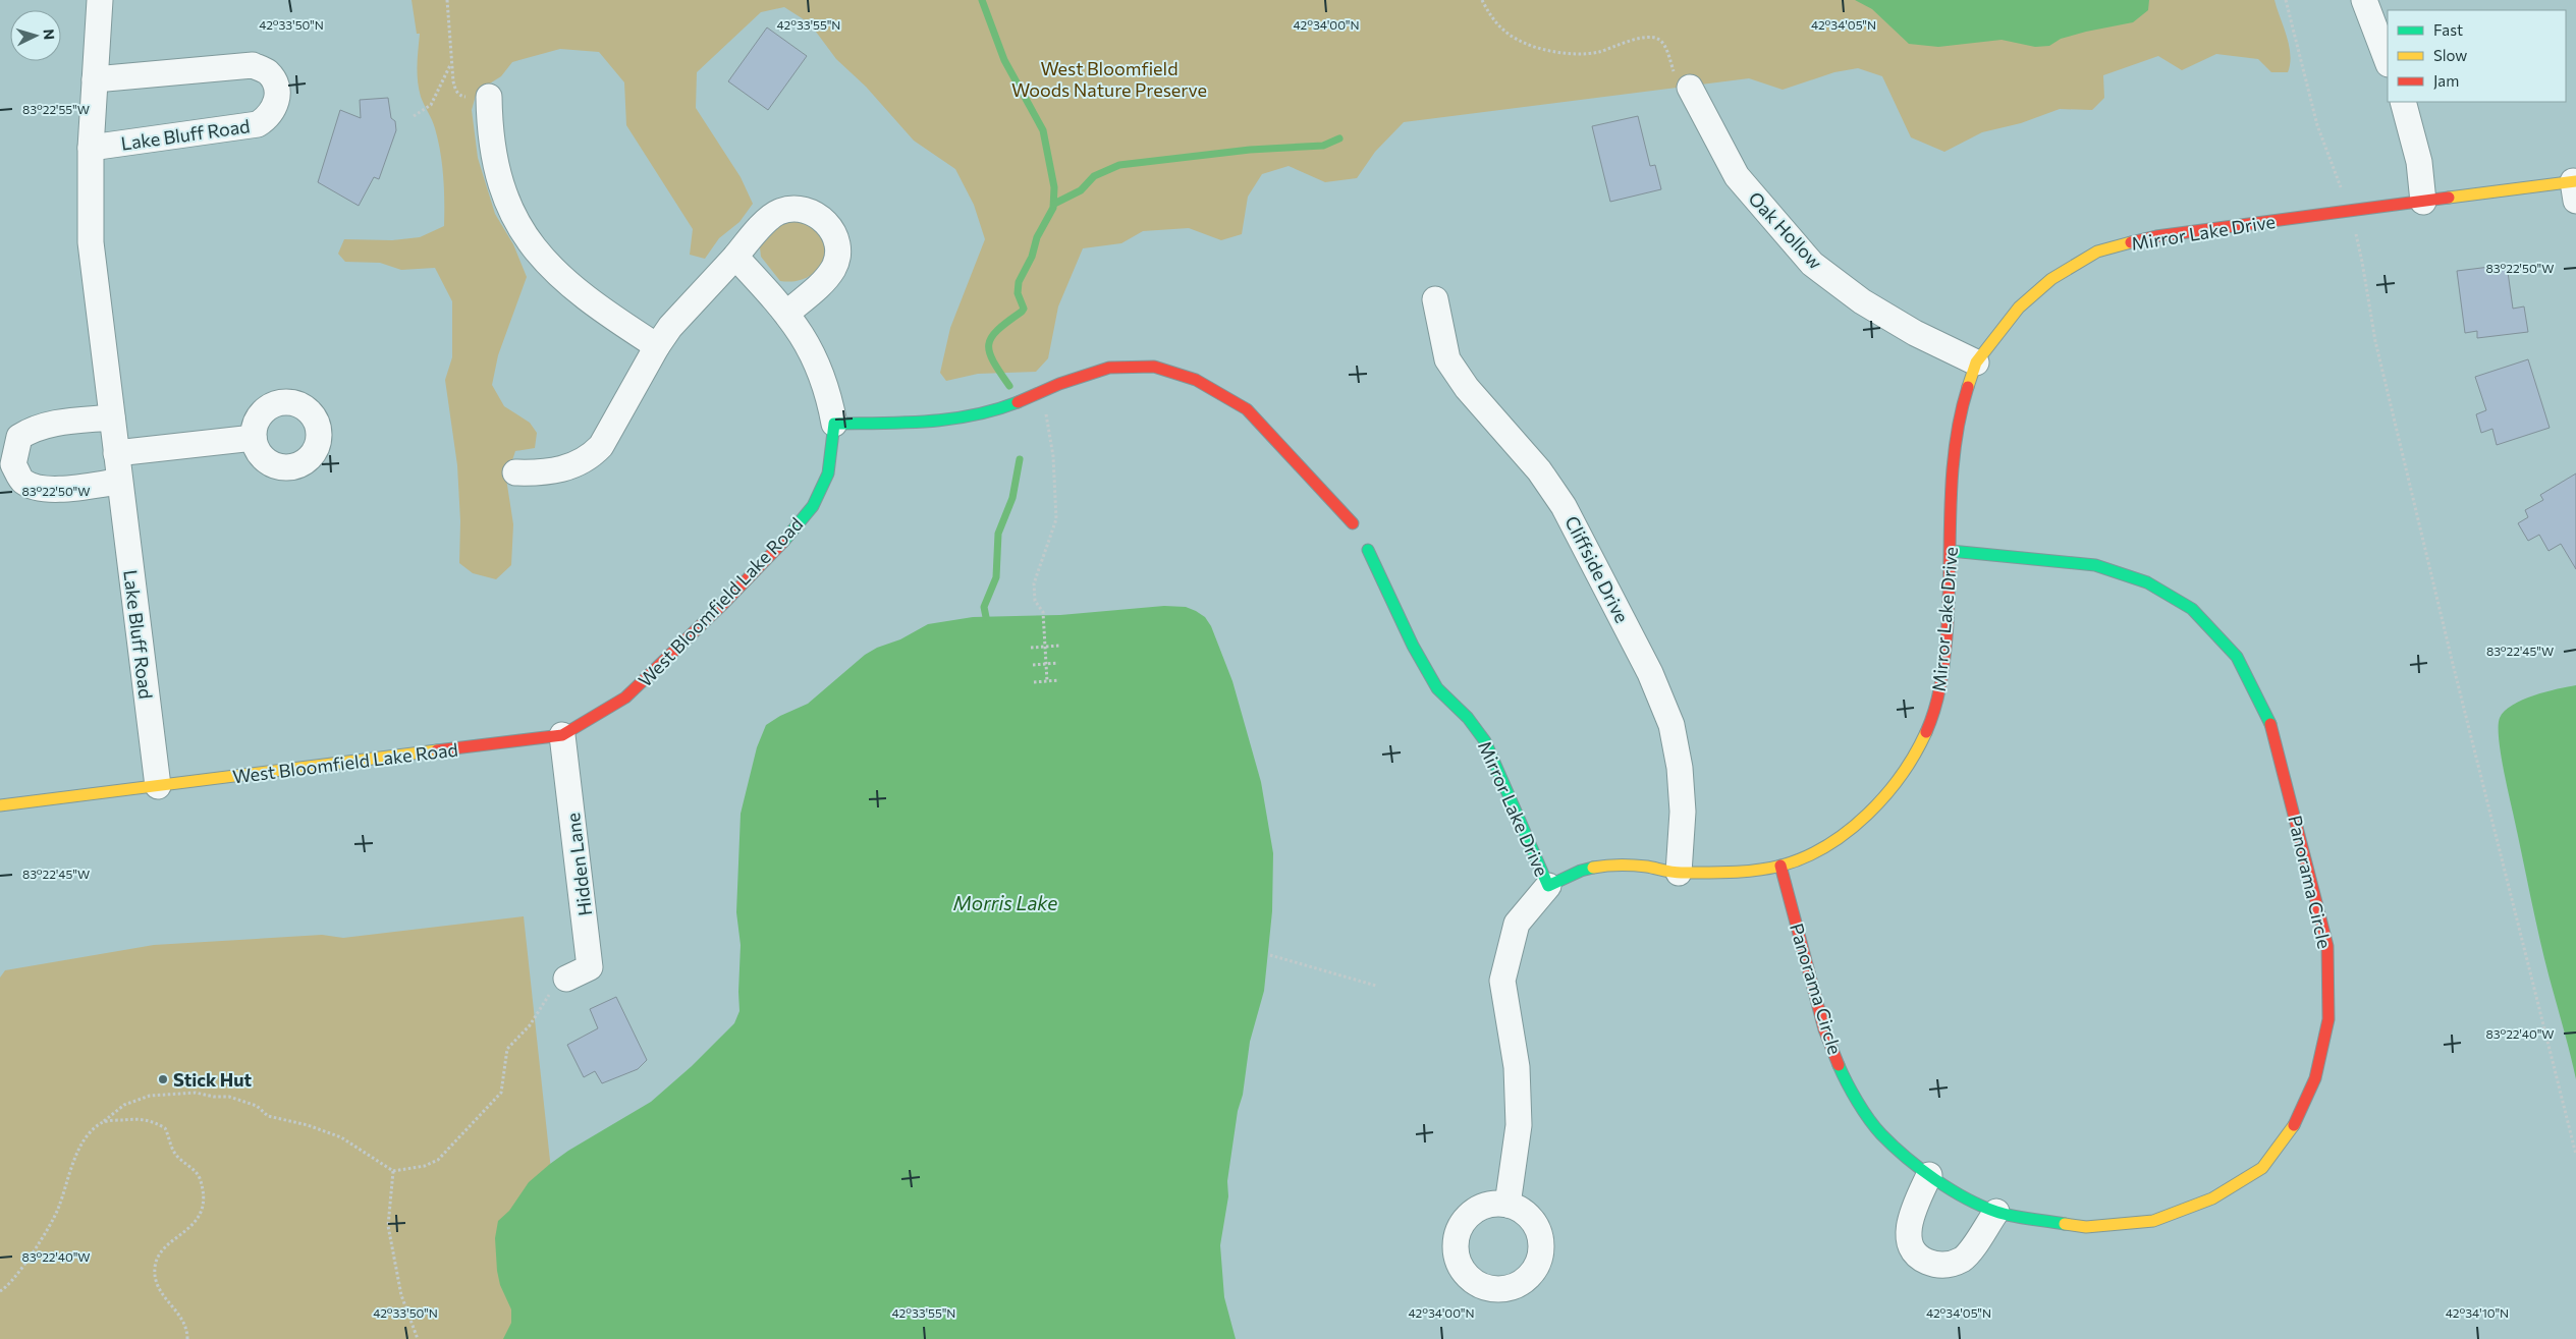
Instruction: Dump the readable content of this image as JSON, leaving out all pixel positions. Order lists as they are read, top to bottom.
{
  "streets": {
    "street": [
      "Lake Bluff Road",
      "Oak Hollow",
      "Mirror Lake Drive",
      "Cliffside Drive",
      "West Bloomfield Lake Road",
      "Hidden Lane",
      "Panorama Circle"
    ]
  },
  "crossings": [
    ["Lake Bluff Road", "West Bloomfield Lake Road"],
    ["Oak Hollow", "Mirror Lake Drive"],
    ["Mirror Lake Drive", "Cliffside Drive"],
    ["Mirror Lake Drive", "Panorama Circle"],
    ["West Bloomfield Lake Road", "Hidden Lane"]
  ],
  "water": ["Morris Lake"],
  "parks": ["West Bloomfield Woods Nature Preserve"],
  "places": ["Stick Hut"],
  "legend": ["Fast", "Slow", "Jam"],
  "north": "right",
  "coordinates": [
    "42°33'50\"N",
    "42°33'55\"N",
    "42°34'00\"N",
    "42°34'05\"N",
    "83°22'55\"W",
    "83°22'50\"W",
    "83°22'45\"W",
    "83°22'40\"W",
    "42°34'10\"N"
  ]
}
